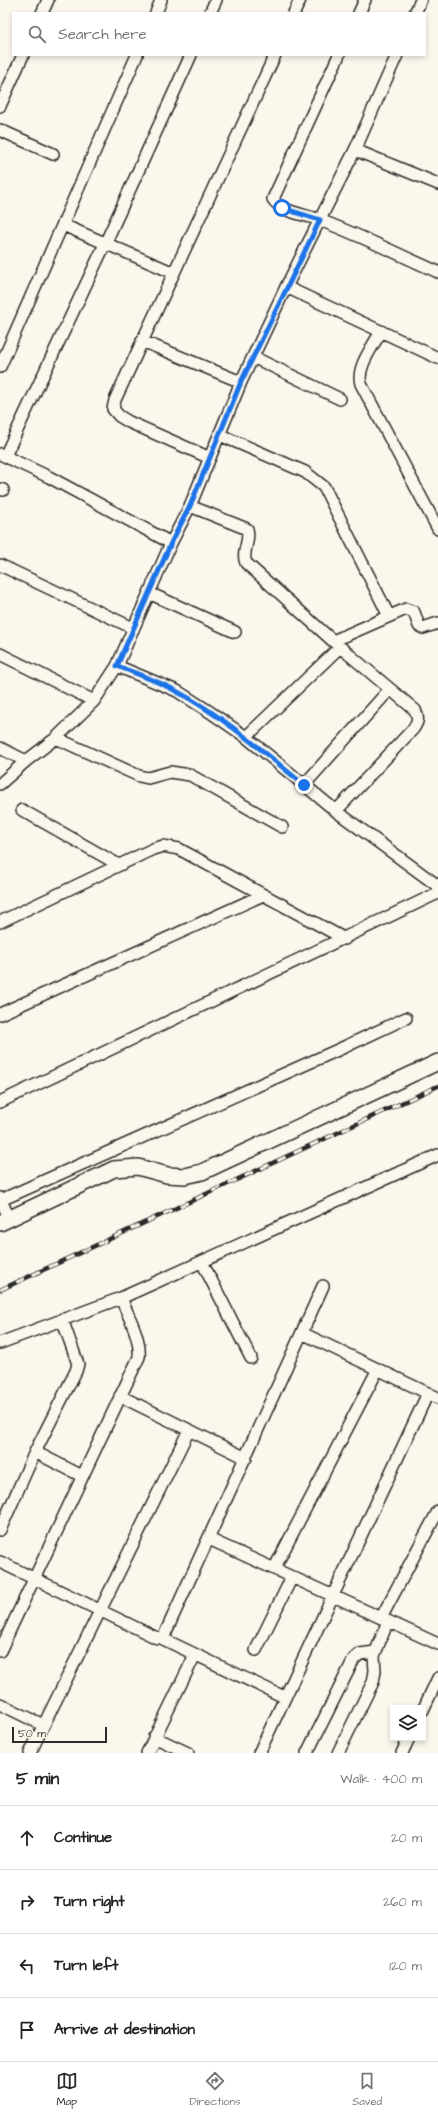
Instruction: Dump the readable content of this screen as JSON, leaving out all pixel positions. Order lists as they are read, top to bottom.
{
  "scale_bar": "50 m",
  "page": {
    "search": "Search here",
    "scale": "50 m",
    "heading": ["5 min", "Walk · 400 m"],
    "list": [
      ["Continue", "20 m"],
      ["Turn right", "260 m"],
      ["Turn left", "120 m"],
      "Arrive at destination"
    ],
    "nav": ["Map", "Directions", "Saved"]
  }
}
